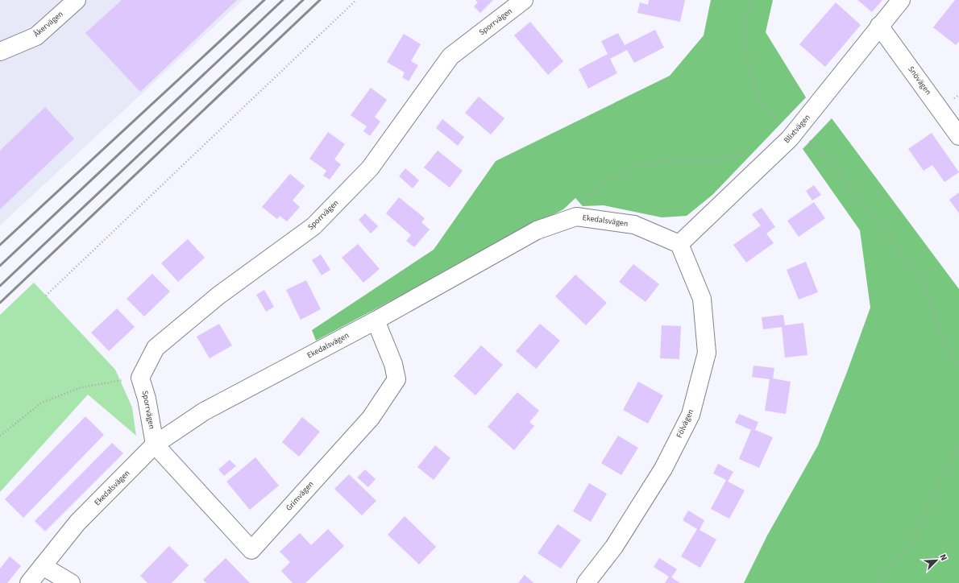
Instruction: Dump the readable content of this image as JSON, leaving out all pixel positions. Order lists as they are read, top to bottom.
{
  "streets": {
    "street": [
      "Sporrvägen",
      "Åkervägen",
      "Snövägen",
      "Blixtvägen",
      "Ekedalsvägen",
      "Fölvägen",
      "Grimvägen"
    ]
  },
  "crossings": [
    ["Sporrvägen", "Ekedalsvägen"],
    ["Sporrvägen", "Grimvägen"],
    ["Snövägen", "Blixtvägen"],
    ["Blixtvägen", "Ekedalsvägen"],
    ["Blixtvägen", "Fölvägen"],
    ["Ekedalsvägen", "Fölvägen"],
    ["Ekedalsvägen", "Grimvägen"]
  ],
  "north": "top right"
}
